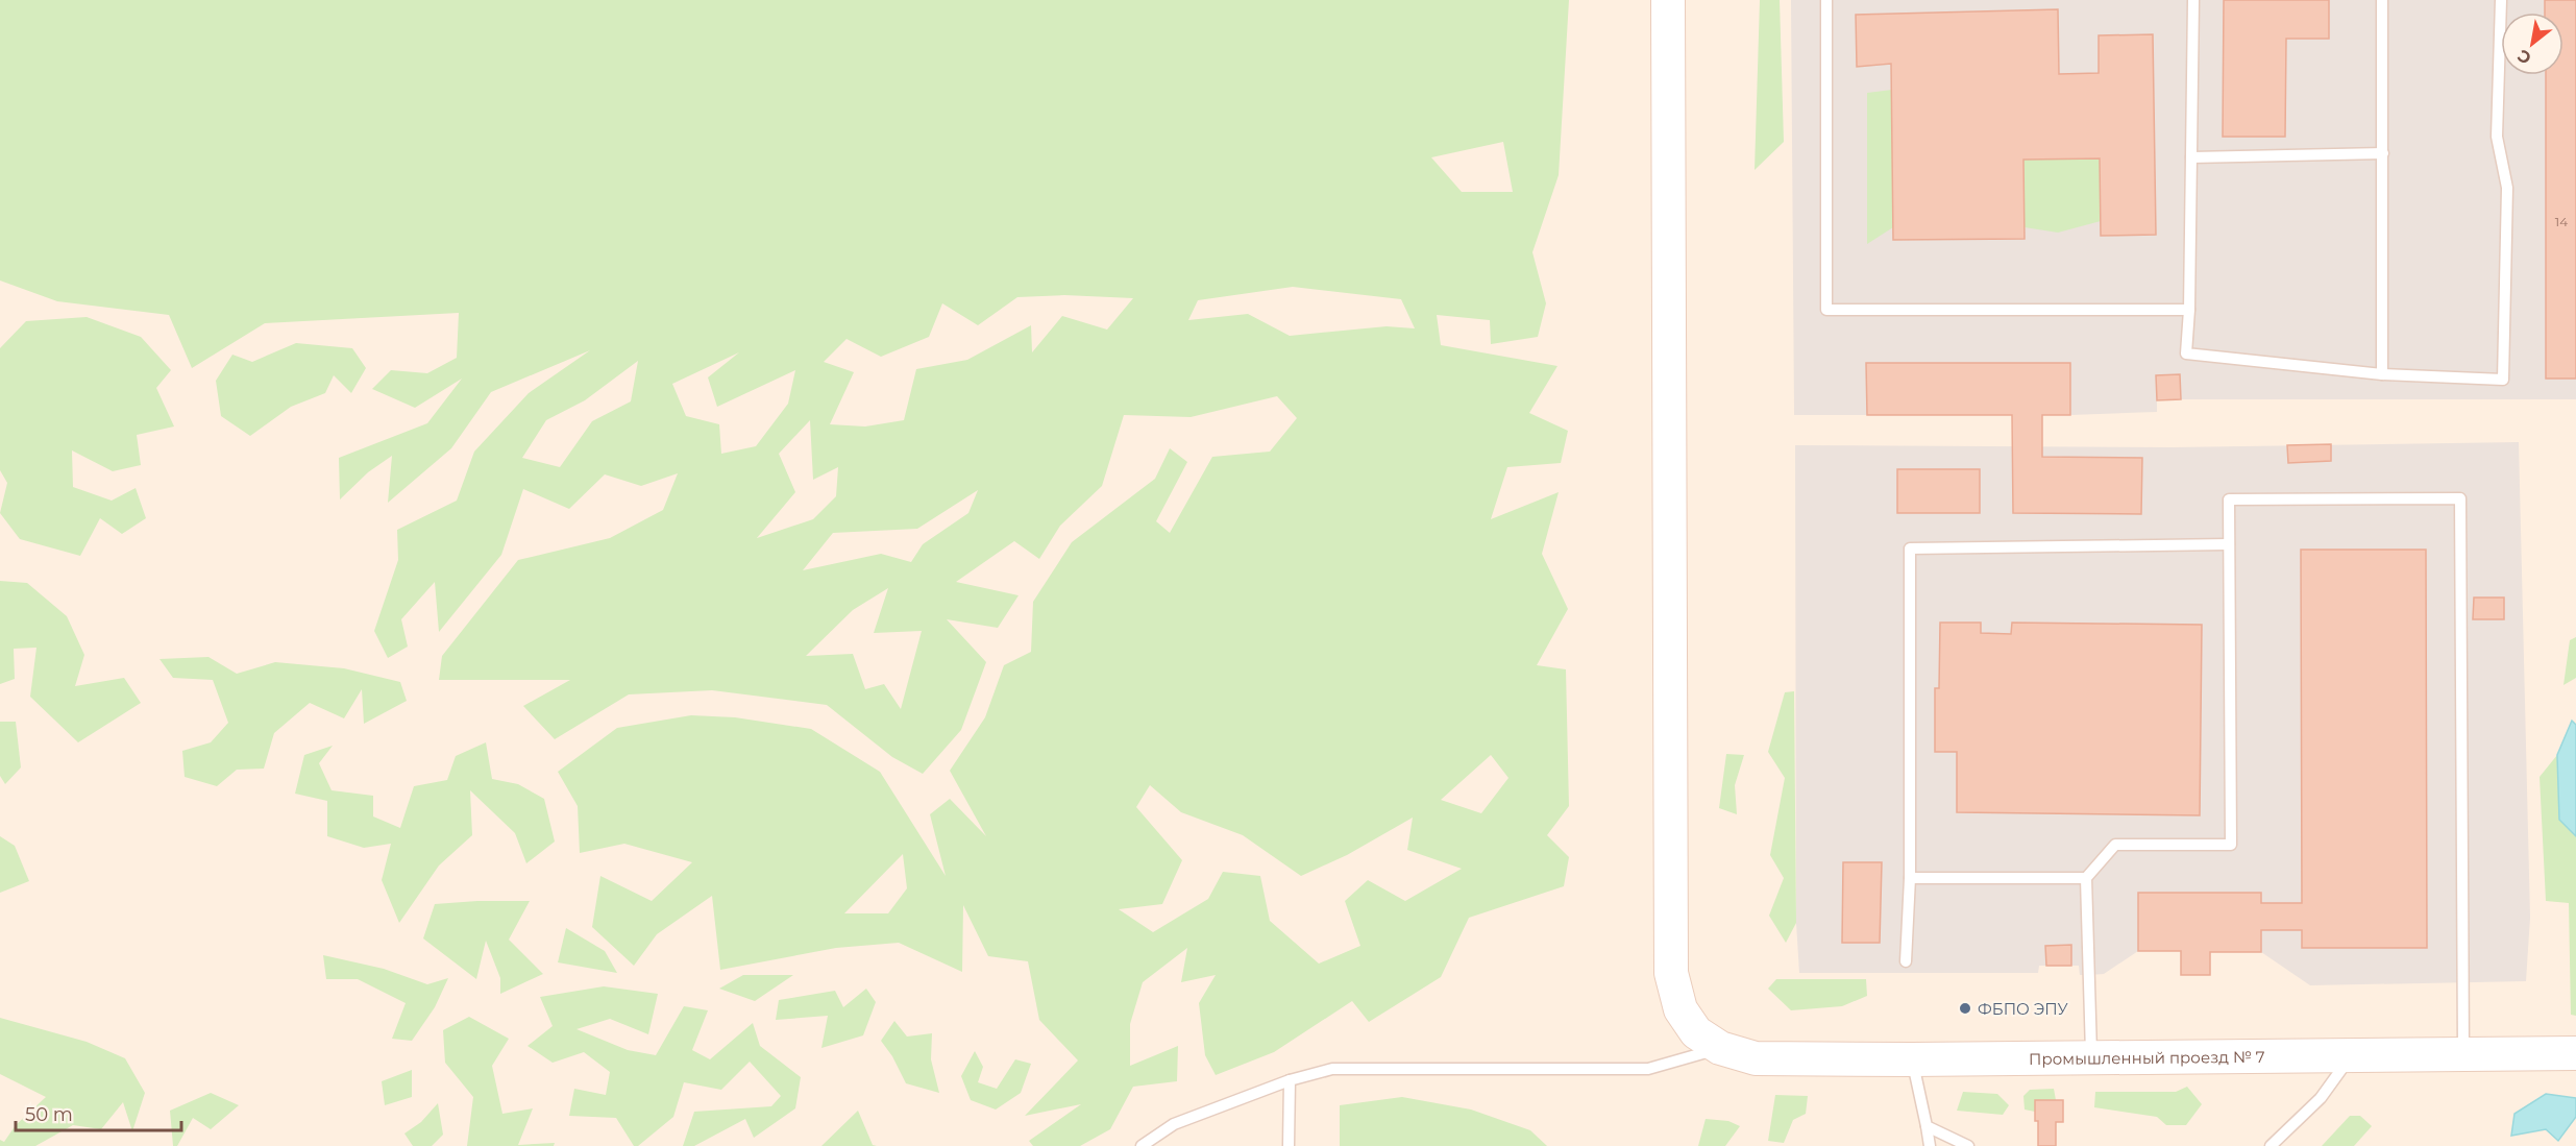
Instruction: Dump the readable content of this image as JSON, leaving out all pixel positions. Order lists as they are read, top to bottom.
{
  "streets": {
    "street": ["Промышленный проезд № 7"]
  },
  "places": ["ФБПО ЭПУ"],
  "house_numbers": ["14"],
  "scale_bar": "50 m",
  "north": "bottom left"
}
